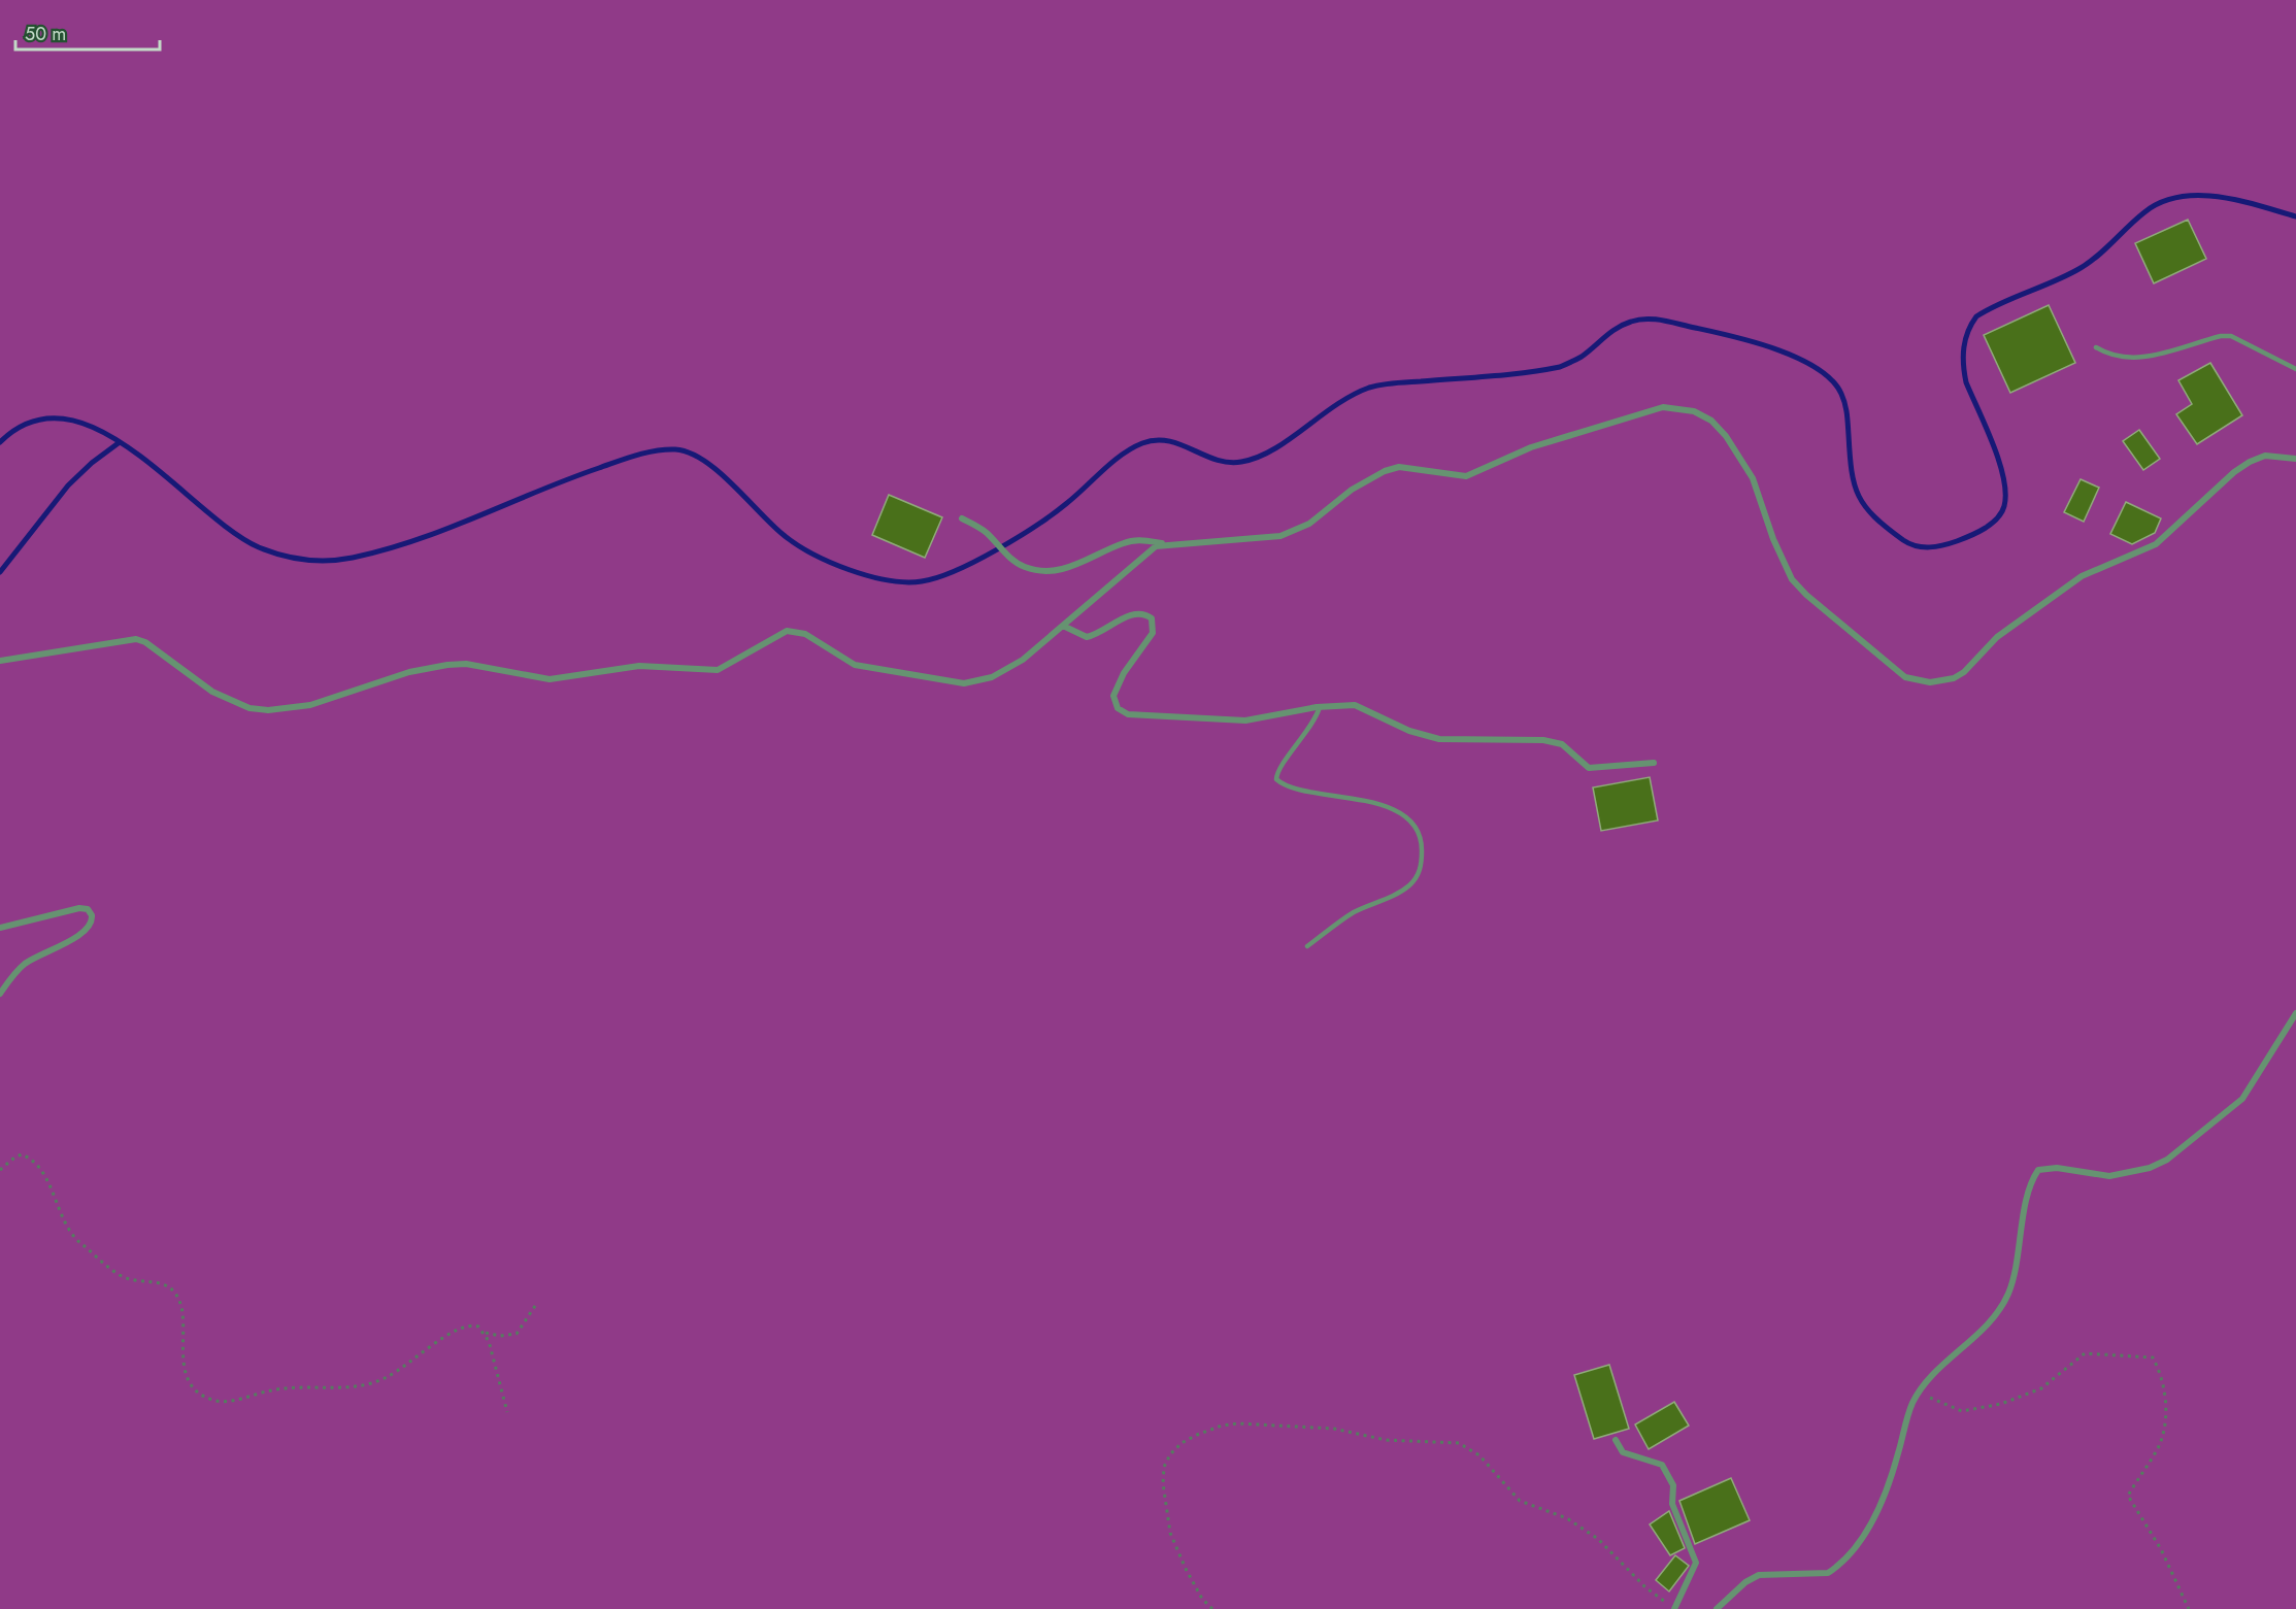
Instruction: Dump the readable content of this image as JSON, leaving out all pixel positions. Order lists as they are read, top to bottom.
{
  "scale_bar": "50 m"
}
